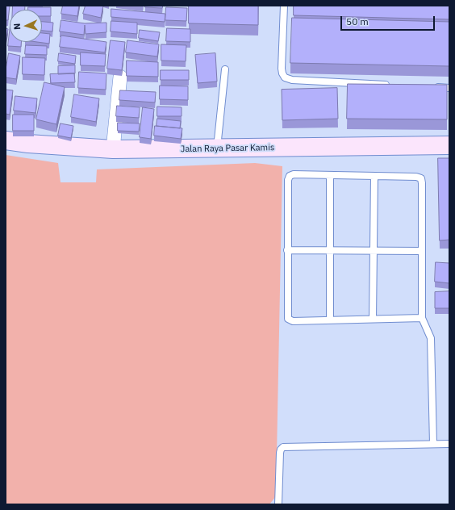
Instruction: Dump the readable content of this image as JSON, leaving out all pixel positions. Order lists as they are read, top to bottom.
{
  "streets": {
    "main road": ["Jalan Raya Pasar Kamis"]
  },
  "scale_bar": "50 m",
  "north": "left"
}
